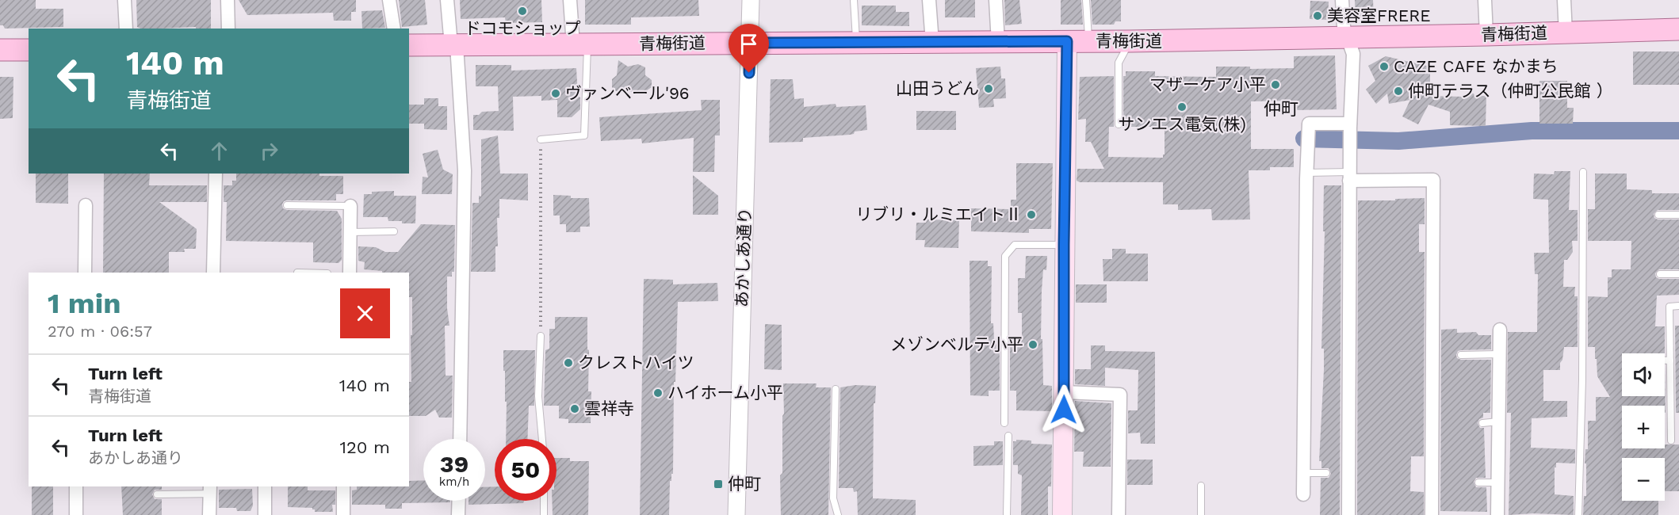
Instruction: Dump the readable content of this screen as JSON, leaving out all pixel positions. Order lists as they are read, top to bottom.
{
  "streets": {
    "main road": ["青梅街道"],
    "street": ["あかしあ通り"]
  },
  "crossings": [
    ["青梅街道", "あかしあ通り"]
  ],
  "districts": ["仲町"],
  "places": {
    "other": [
      "ドコモショップ",
      "美容室FRERE",
      "CAZE CAFE なかまち",
      "マザーケア小平",
      "山田うどん",
      "仲町テラス（仲町公民館 ）",
      "ヴァンベール'96",
      "サンエス電気(株)",
      "リブリ・ルミエイトⅡ",
      "メゾンベルテ小平",
      "クレストハイツ",
      "ハイホーム小平",
      "雲祥寺"
    ],
    "transit": ["仲町"]
  },
  "page": {
    "turn": ["140 m", "青梅街道"],
    "heading": ["1 min", "270 m · 06:57"],
    "map_buttons": ["+", "−"],
    "list": [
      {
        "name": "Turn left",
        "note": "青梅街道",
        "value": "140 m"
      },
      {
        "name": "Turn left",
        "note": "あかしあ通り",
        "value": "120 m"
      }
    ],
    "speed": "39 km/h",
    "limit": "50"
  }
}
